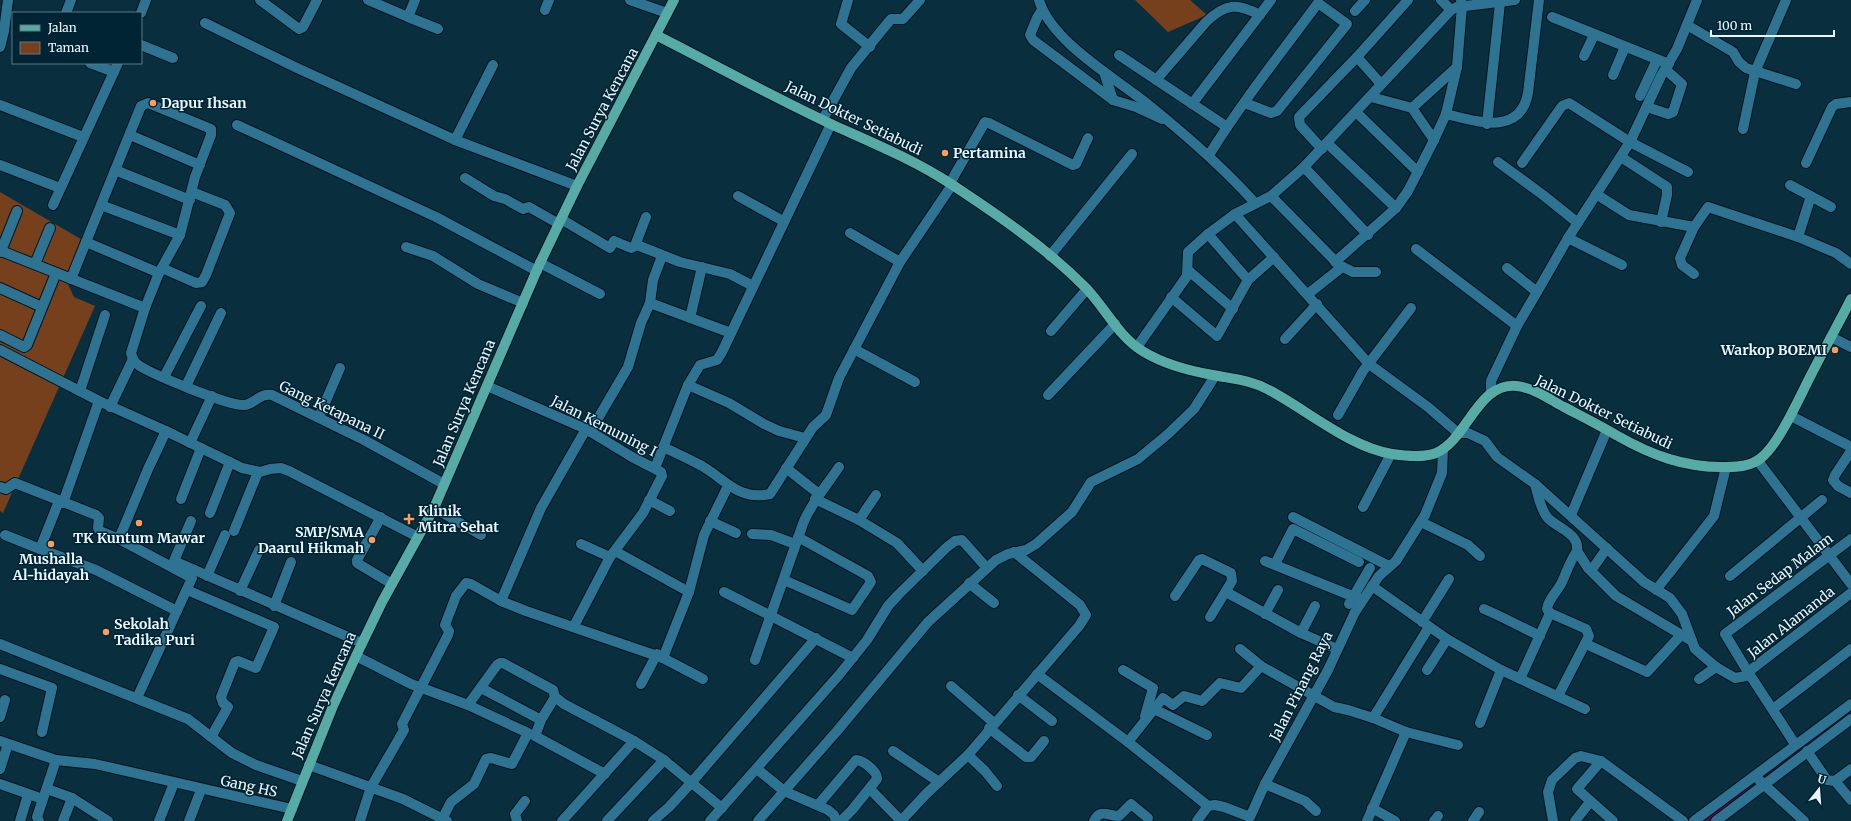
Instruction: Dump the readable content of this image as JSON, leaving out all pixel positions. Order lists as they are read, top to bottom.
{
  "streets": {
    "main road": ["Jalan Surya Kencana", "Jalan Dokter Setiabudi"],
    "street": [
      "Gang Ketapana II",
      "Jalan Kemuning I",
      "Jalan Sedap Malam",
      "Jalan Alamanda",
      "Jalan Pinang Raya",
      "Gang HS"
    ]
  },
  "crossings": [
    ["Jalan Surya Kencana", "Jalan Dokter Setiabudi"],
    ["Jalan Surya Kencana", "Gang Ketapana II"],
    ["Jalan Surya Kencana", "Jalan Kemuning I"],
    ["Jalan Surya Kencana", "Gang HS"],
    ["Jalan Dokter Setiabudi", "Jalan Pinang Raya"],
    ["Jalan Sedap Malam", "Jalan Alamanda"]
  ],
  "places": {
    "other": [
      "Dapur Ihsan",
      "Pertamina",
      "Warkop BOEMI",
      "TK Kuntum Mawar",
      "SMP/SMA Daarul Hikmah",
      "Mushalla Al-hidayah",
      "Sekolah Tadika Puri"
    ],
    "health": ["Klinik Mitra Sehat"]
  },
  "legend": ["Jalan", "Taman"],
  "scale_bar": "100 m",
  "north": "top"
}
